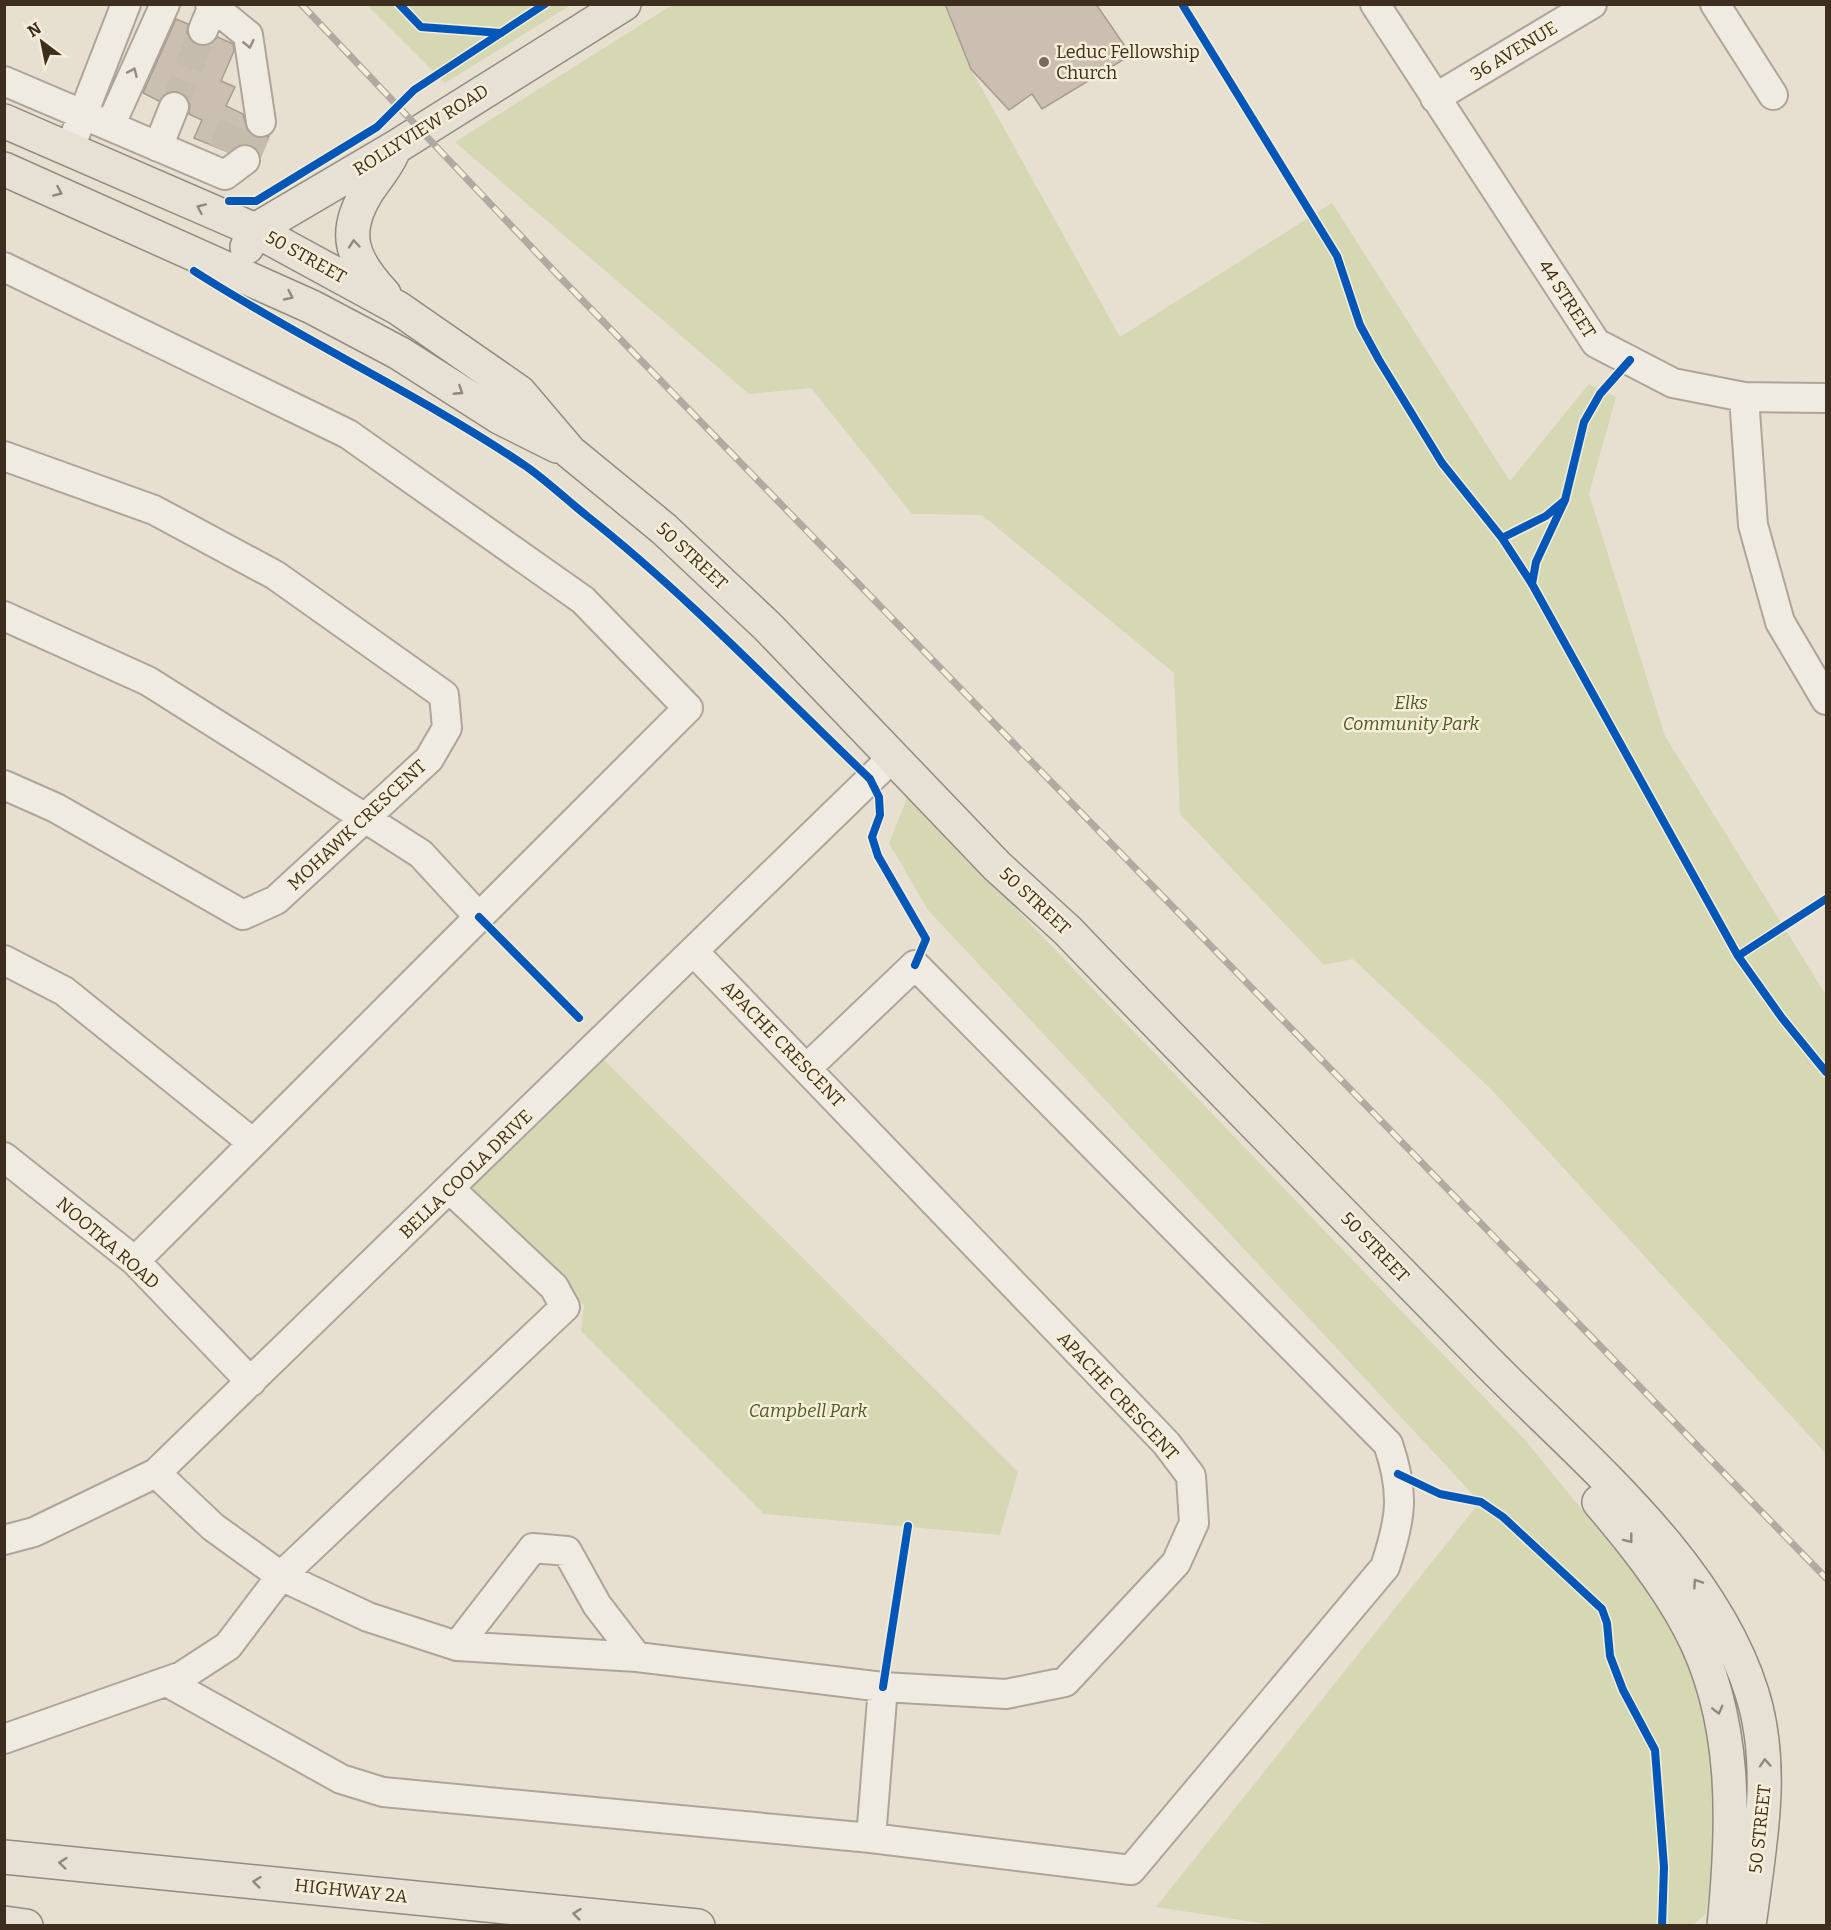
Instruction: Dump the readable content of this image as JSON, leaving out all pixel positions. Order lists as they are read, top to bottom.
{
  "streets": {
    "main road": ["ROLLYVIEW ROAD", "50 STREET", "HIGHWAY 2A"],
    "street": [
      "36 AVENUE",
      "44 STREET",
      "MOHAWK CRESCENT",
      "APACHE CRESCENT",
      "BELLA COOLA DRIVE",
      "NOOTKA ROAD"
    ]
  },
  "crossings": [
    ["36 AVENUE", "44 STREET"],
    ["ROLLYVIEW ROAD", "50 STREET"],
    ["50 STREET", "BELLA COOLA DRIVE"],
    ["APACHE CRESCENT", "BELLA COOLA DRIVE"],
    ["BELLA COOLA DRIVE", "NOOTKA ROAD"]
  ],
  "one_way": ["HIGHWAY 2A"],
  "parks": ["Elks Community Park", "Campbell Park"],
  "places": ["Leduc Fellowship Church"],
  "north": "top left"
}
